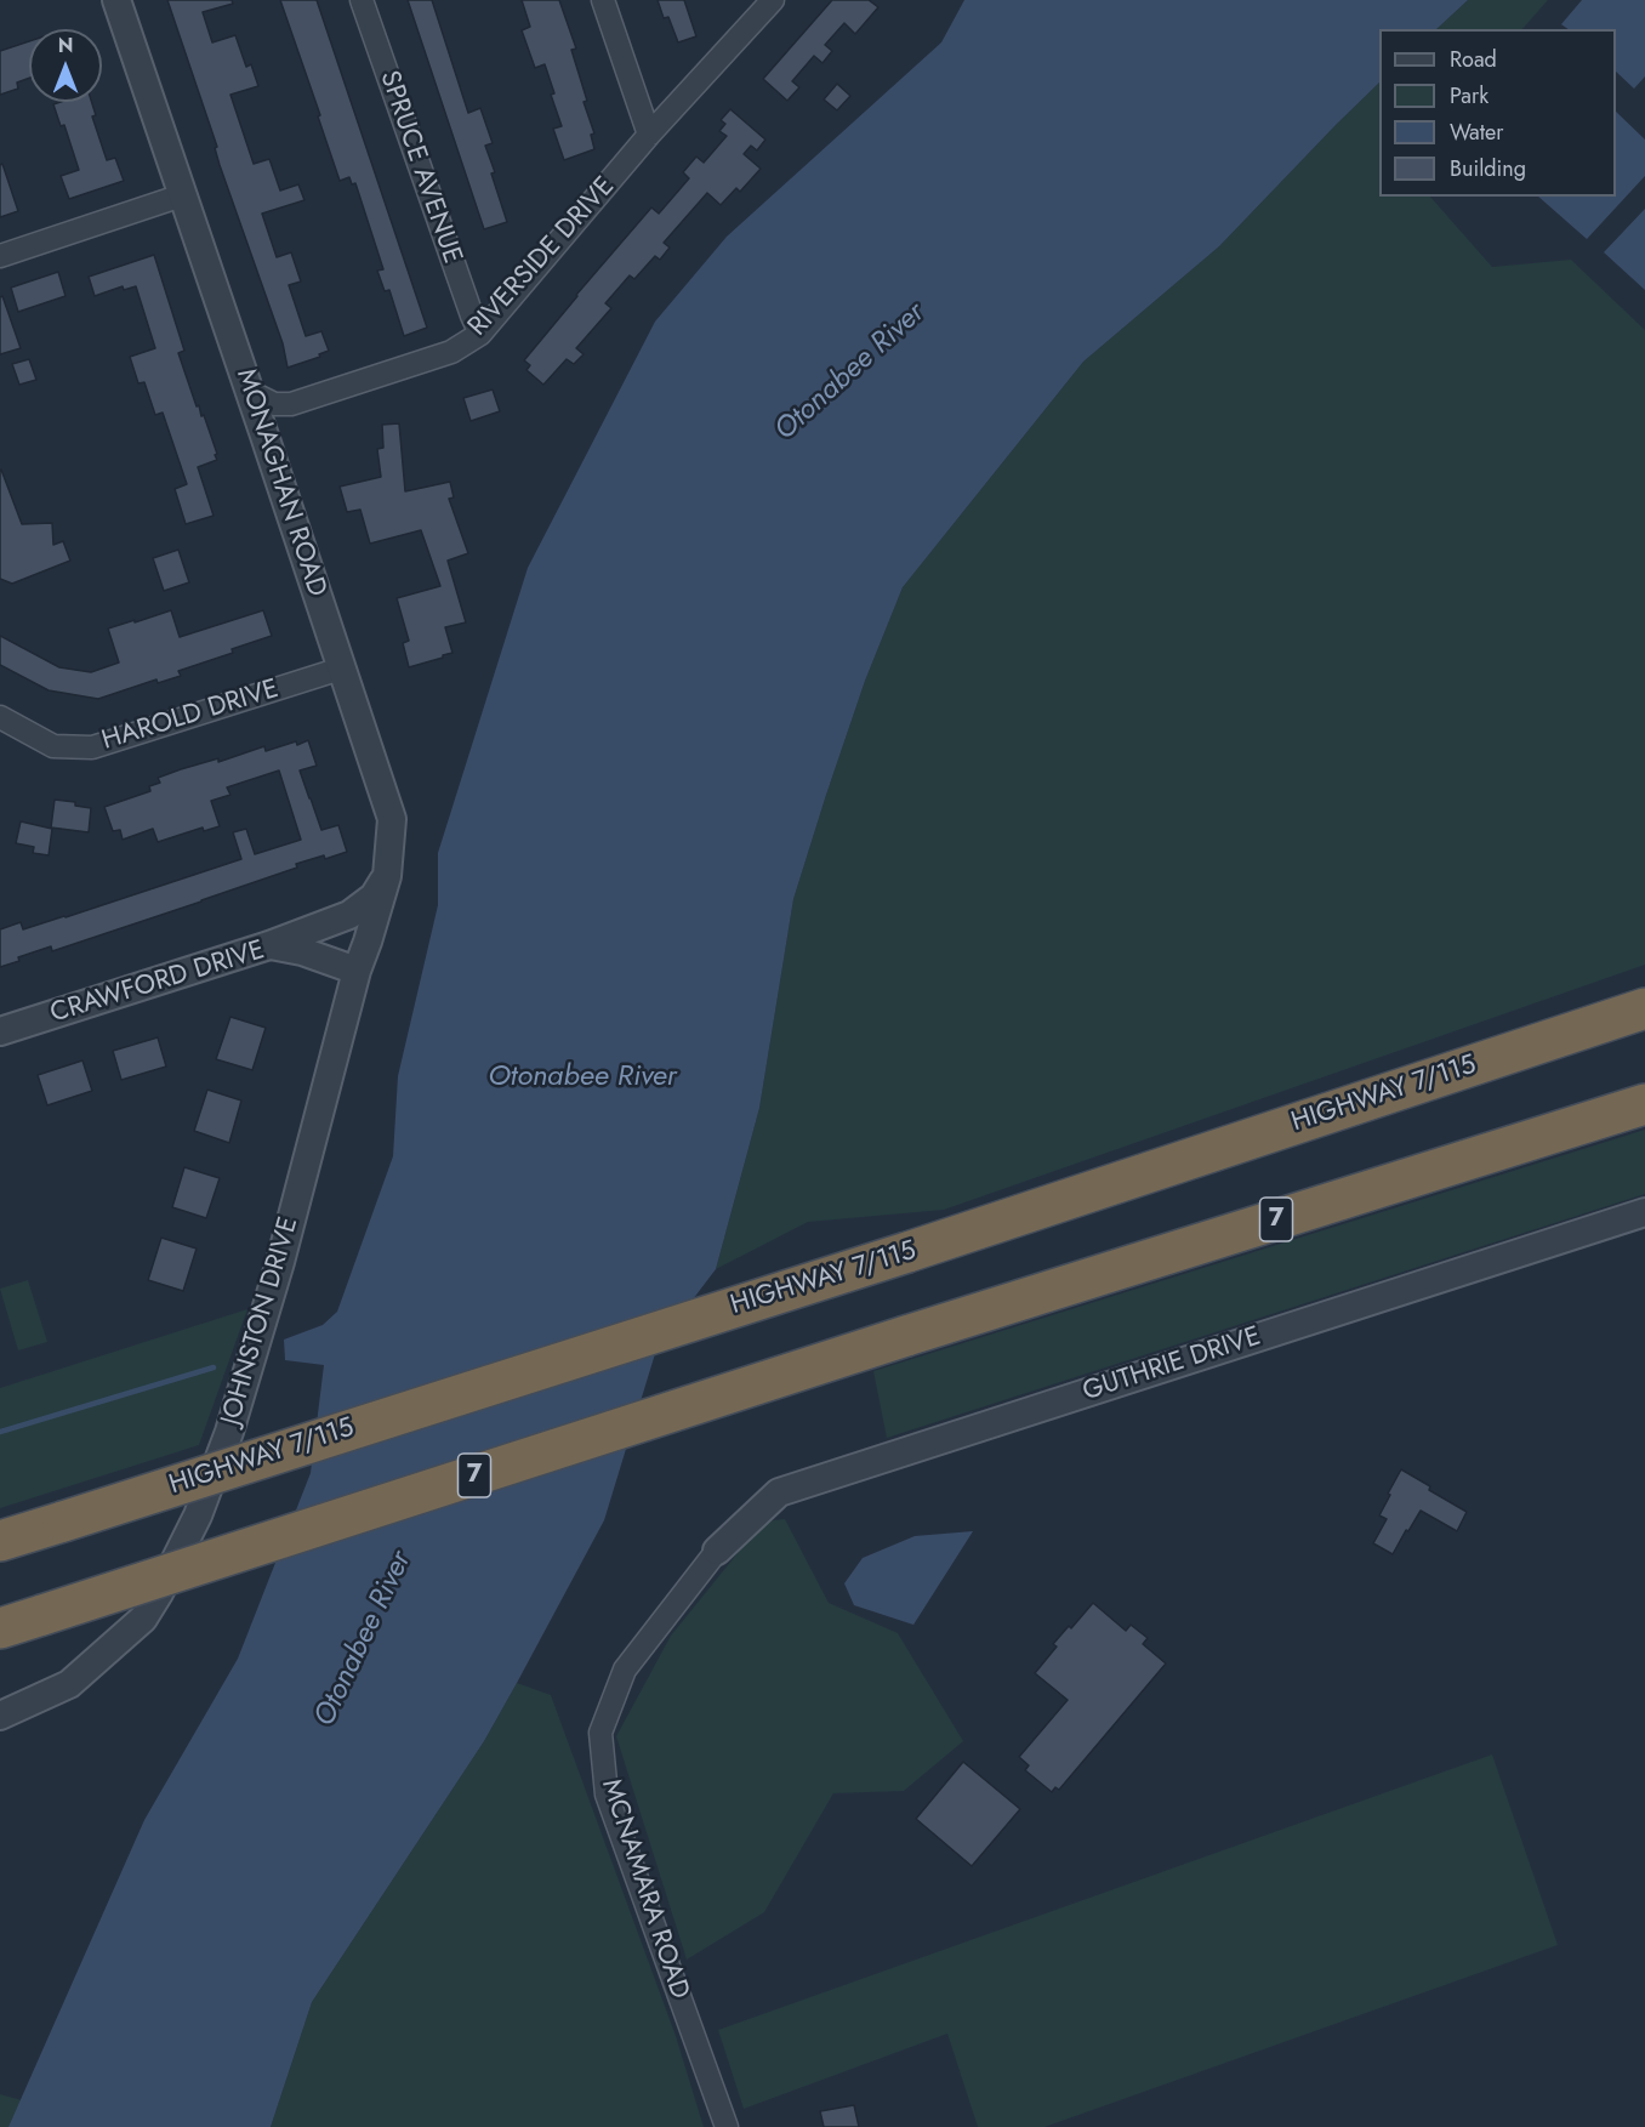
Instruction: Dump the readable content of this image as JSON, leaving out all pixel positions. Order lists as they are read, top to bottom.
{
  "streets": {
    "highway": ["HIGHWAY 7/115", "7"],
    "street": [
      "SPRUCE AVENUE",
      "RIVERSIDE DRIVE",
      "MONAGHAN ROAD",
      "HAROLD DRIVE",
      "CRAWFORD DRIVE",
      "JOHNSTON DRIVE",
      "GUTHRIE DRIVE",
      "MCNAMARA ROAD"
    ]
  },
  "crossings": [
    ["SPRUCE AVENUE", "RIVERSIDE DRIVE"],
    ["RIVERSIDE DRIVE", "MONAGHAN ROAD"],
    ["MONAGHAN ROAD", "HAROLD DRIVE"],
    ["MONAGHAN ROAD", "CRAWFORD DRIVE"],
    ["MONAGHAN ROAD", "JOHNSTON DRIVE"],
    ["CRAWFORD DRIVE", "JOHNSTON DRIVE"],
    ["GUTHRIE DRIVE", "MCNAMARA ROAD"]
  ],
  "water": ["Otonabee River"],
  "legend": [
    "Road",
    "Park",
    "Water",
    "Building"
  ],
  "north": "top"
}
